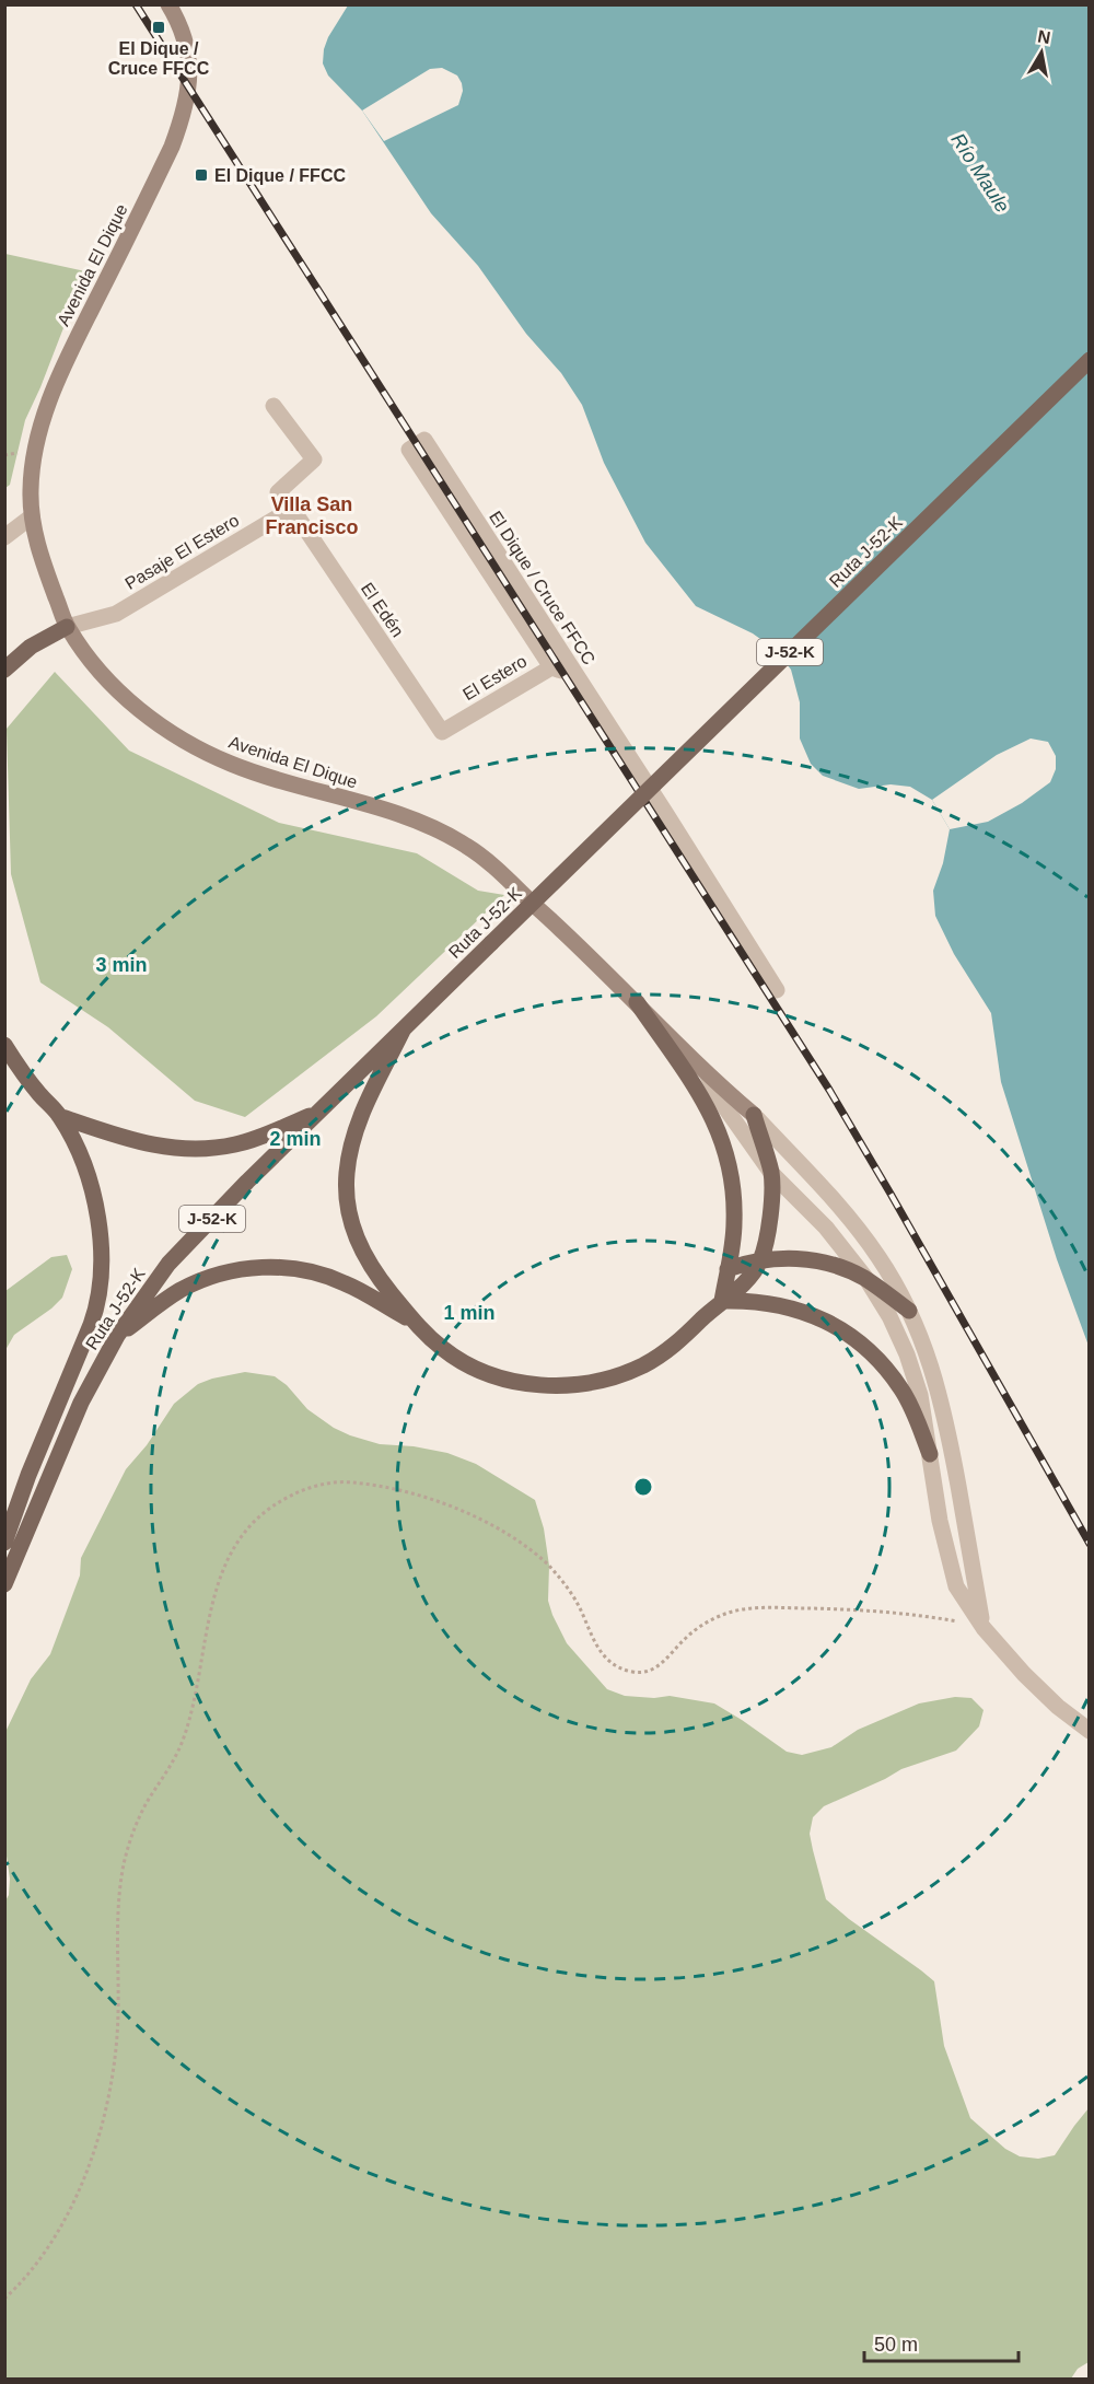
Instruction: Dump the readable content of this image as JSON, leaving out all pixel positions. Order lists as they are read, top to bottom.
{
  "streets": {
    "main road": ["Avenida El Dique", "Ruta J-52-K", "J-52-K"],
    "street": [
      "Pasaje El Estero",
      "El Dique / Cruce FFCC",
      "El Edén",
      "El Estero"
    ]
  },
  "crossings": [
    ["Avenida El Dique", "Pasaje El Estero"],
    ["Pasaje El Estero", "El Edén"],
    ["El Dique / Cruce FFCC", "El Estero"],
    ["El Edén", "El Estero"]
  ],
  "districts": ["Villa San Francisco"],
  "water": ["Río Maule"],
  "places": {
    "transit": ["El Dique / Cruce FFCC", "El Dique / FFCC"]
  },
  "scale_bar": "50 m",
  "north": "top",
  "rings": ["3 min", "2 min", "1 min"]
}
